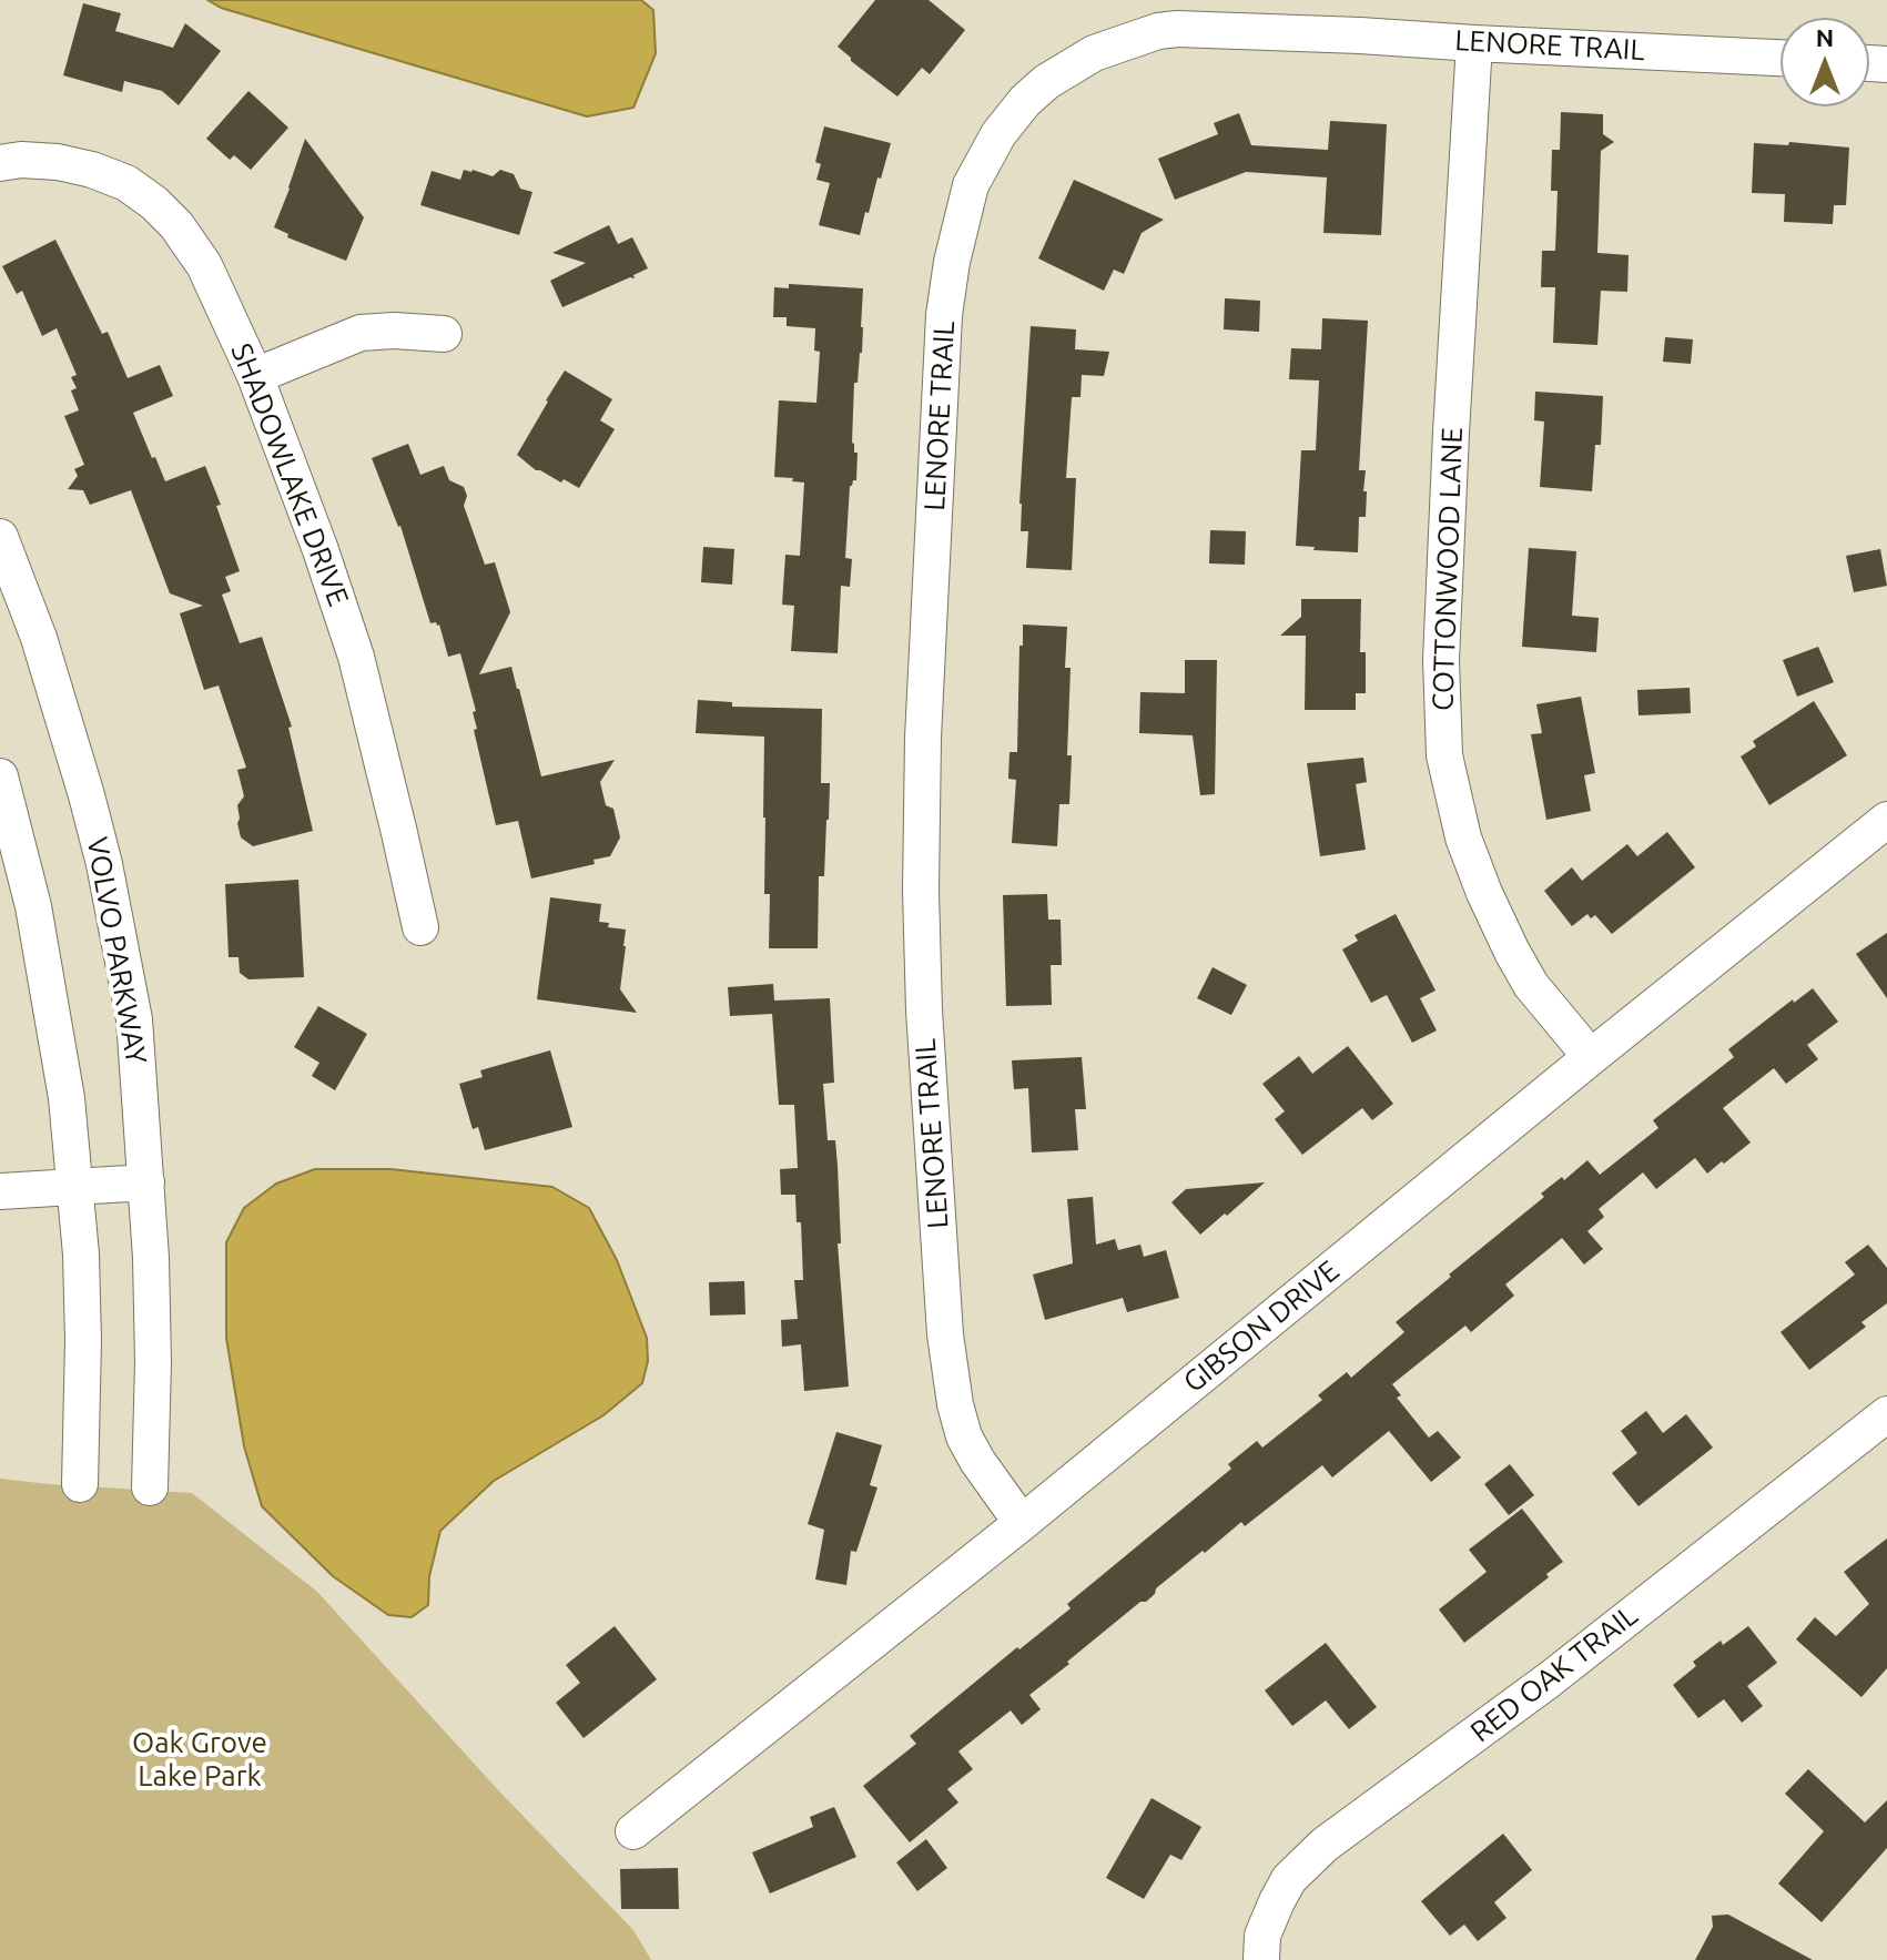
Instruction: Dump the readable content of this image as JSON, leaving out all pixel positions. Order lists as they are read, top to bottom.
{
  "streets": {
    "street": [
      "LENORE TRAIL",
      "SHADOWLAKE DRIVE",
      "COTTONWOOD LANE",
      "VOLVO PARKWAY",
      "GIBSON DRIVE",
      "RED OAK TRAIL"
    ]
  },
  "crossings": [
    ["LENORE TRAIL", "COTTONWOOD LANE"],
    ["LENORE TRAIL", "GIBSON DRIVE"],
    ["COTTONWOOD LANE", "GIBSON DRIVE"]
  ],
  "parks": ["Oak Grove Lake Park"],
  "north": "top"
}
